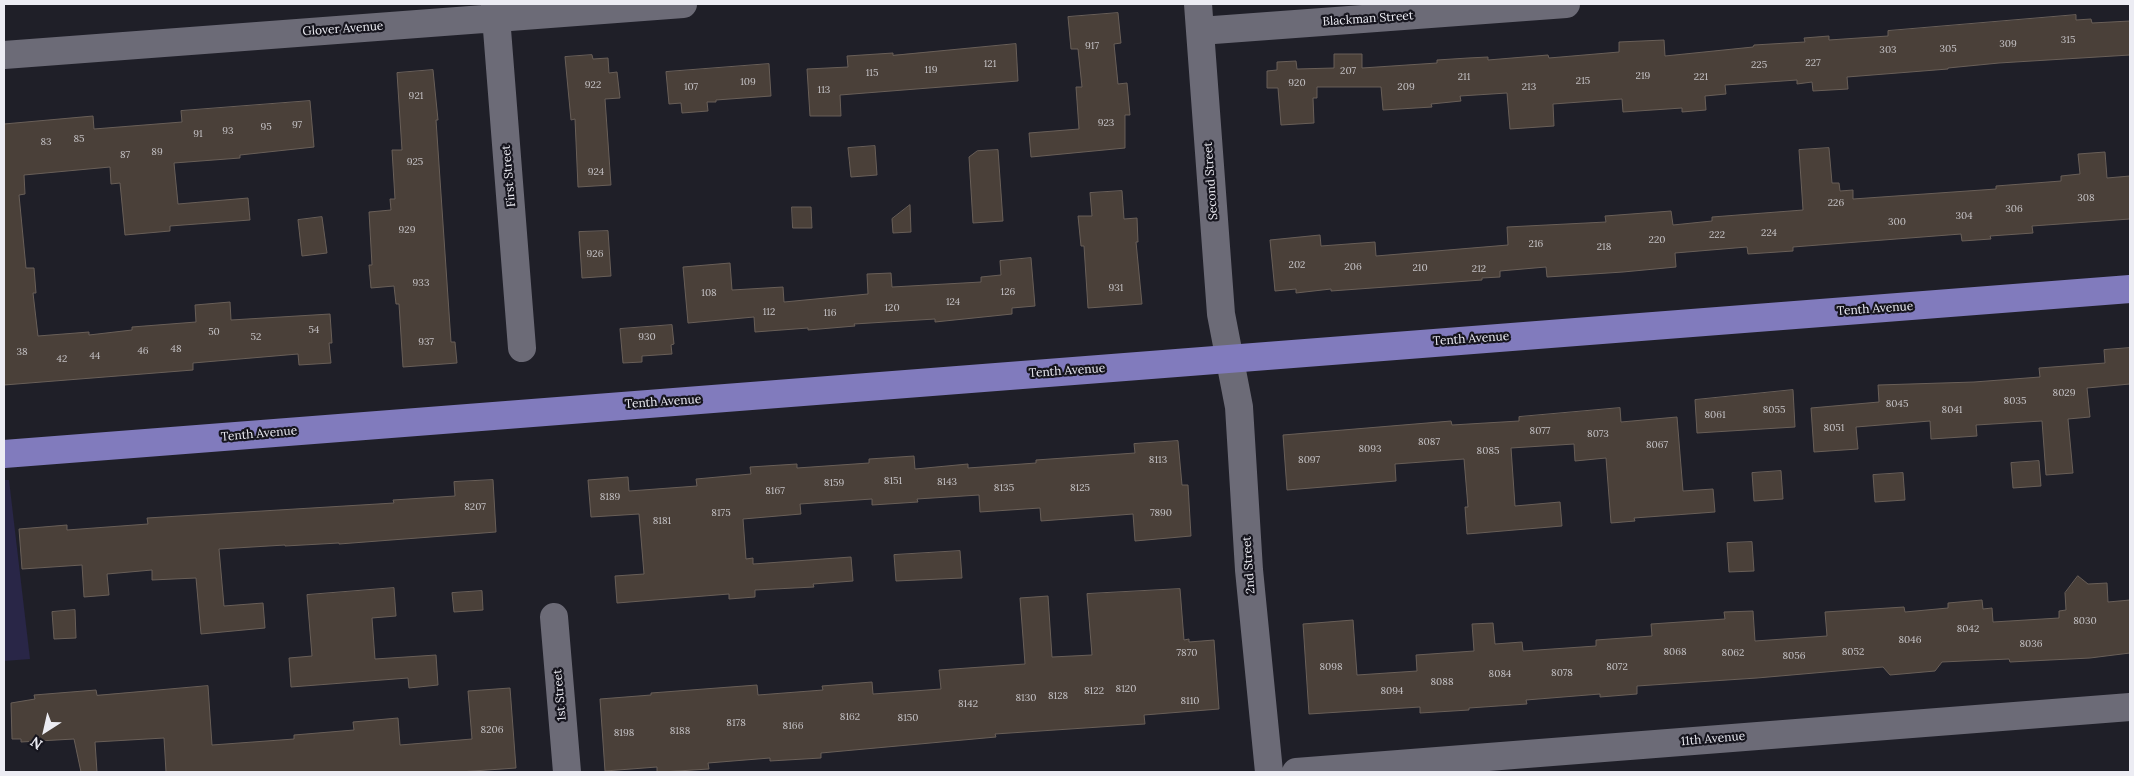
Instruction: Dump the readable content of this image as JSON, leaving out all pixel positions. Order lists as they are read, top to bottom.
{
  "streets": {
    "main road": ["Tenth Avenue"],
    "street": [
      "Blackman Street",
      "Glover Avenue",
      "First Street",
      "Second Street",
      "2nd Street",
      "1st Street",
      "11th Avenue"
    ]
  },
  "crossings": [
    ["Blackman Street", "Second Street"],
    ["Glover Avenue", "First Street"],
    ["Second Street", "Tenth Avenue"],
    ["Second Street", "2nd Street"],
    ["Tenth Avenue", "2nd Street"]
  ],
  "house_numbers": [
    "315",
    "309",
    "917",
    "305",
    "303",
    "227",
    "121",
    "225",
    "119",
    "207",
    "115",
    "219",
    "211",
    "221",
    "215",
    "109",
    "920",
    "922",
    "107",
    "209",
    "213",
    "113",
    "921",
    "923",
    "97",
    "95",
    "93",
    "91",
    "85",
    "83",
    "89",
    "87",
    "925",
    "924",
    "308",
    "226",
    "306",
    "304",
    "300",
    "929",
    "224",
    "222",
    "220",
    "216",
    "218",
    "926",
    "202",
    "206",
    "210",
    "212",
    "933",
    "931",
    "126",
    "108",
    "124",
    "120",
    "112",
    "116",
    "54",
    "50",
    "52",
    "930",
    "937",
    "48",
    "46",
    "38",
    "44",
    "42",
    "8029",
    "8035",
    "8045",
    "8055",
    "8041",
    "8061",
    "8051",
    "8077",
    "8073",
    "8087",
    "8067",
    "8093",
    "8085",
    "8113",
    "8097",
    "8151",
    "8143",
    "8159",
    "8135",
    "8125",
    "8167",
    "8189",
    "8207",
    "8175",
    "7890",
    "8181",
    "8030",
    "8042",
    "8046",
    "8036",
    "8068",
    "8052",
    "7870",
    "8062",
    "8056",
    "8098",
    "8072",
    "8078",
    "8084",
    "8088",
    "8120",
    "8122",
    "8094",
    "8128",
    "8130",
    "8110",
    "8142",
    "8162",
    "8150",
    "8178",
    "8166",
    "8206",
    "8188",
    "8198"
  ],
  "north": "bottom left"
}
